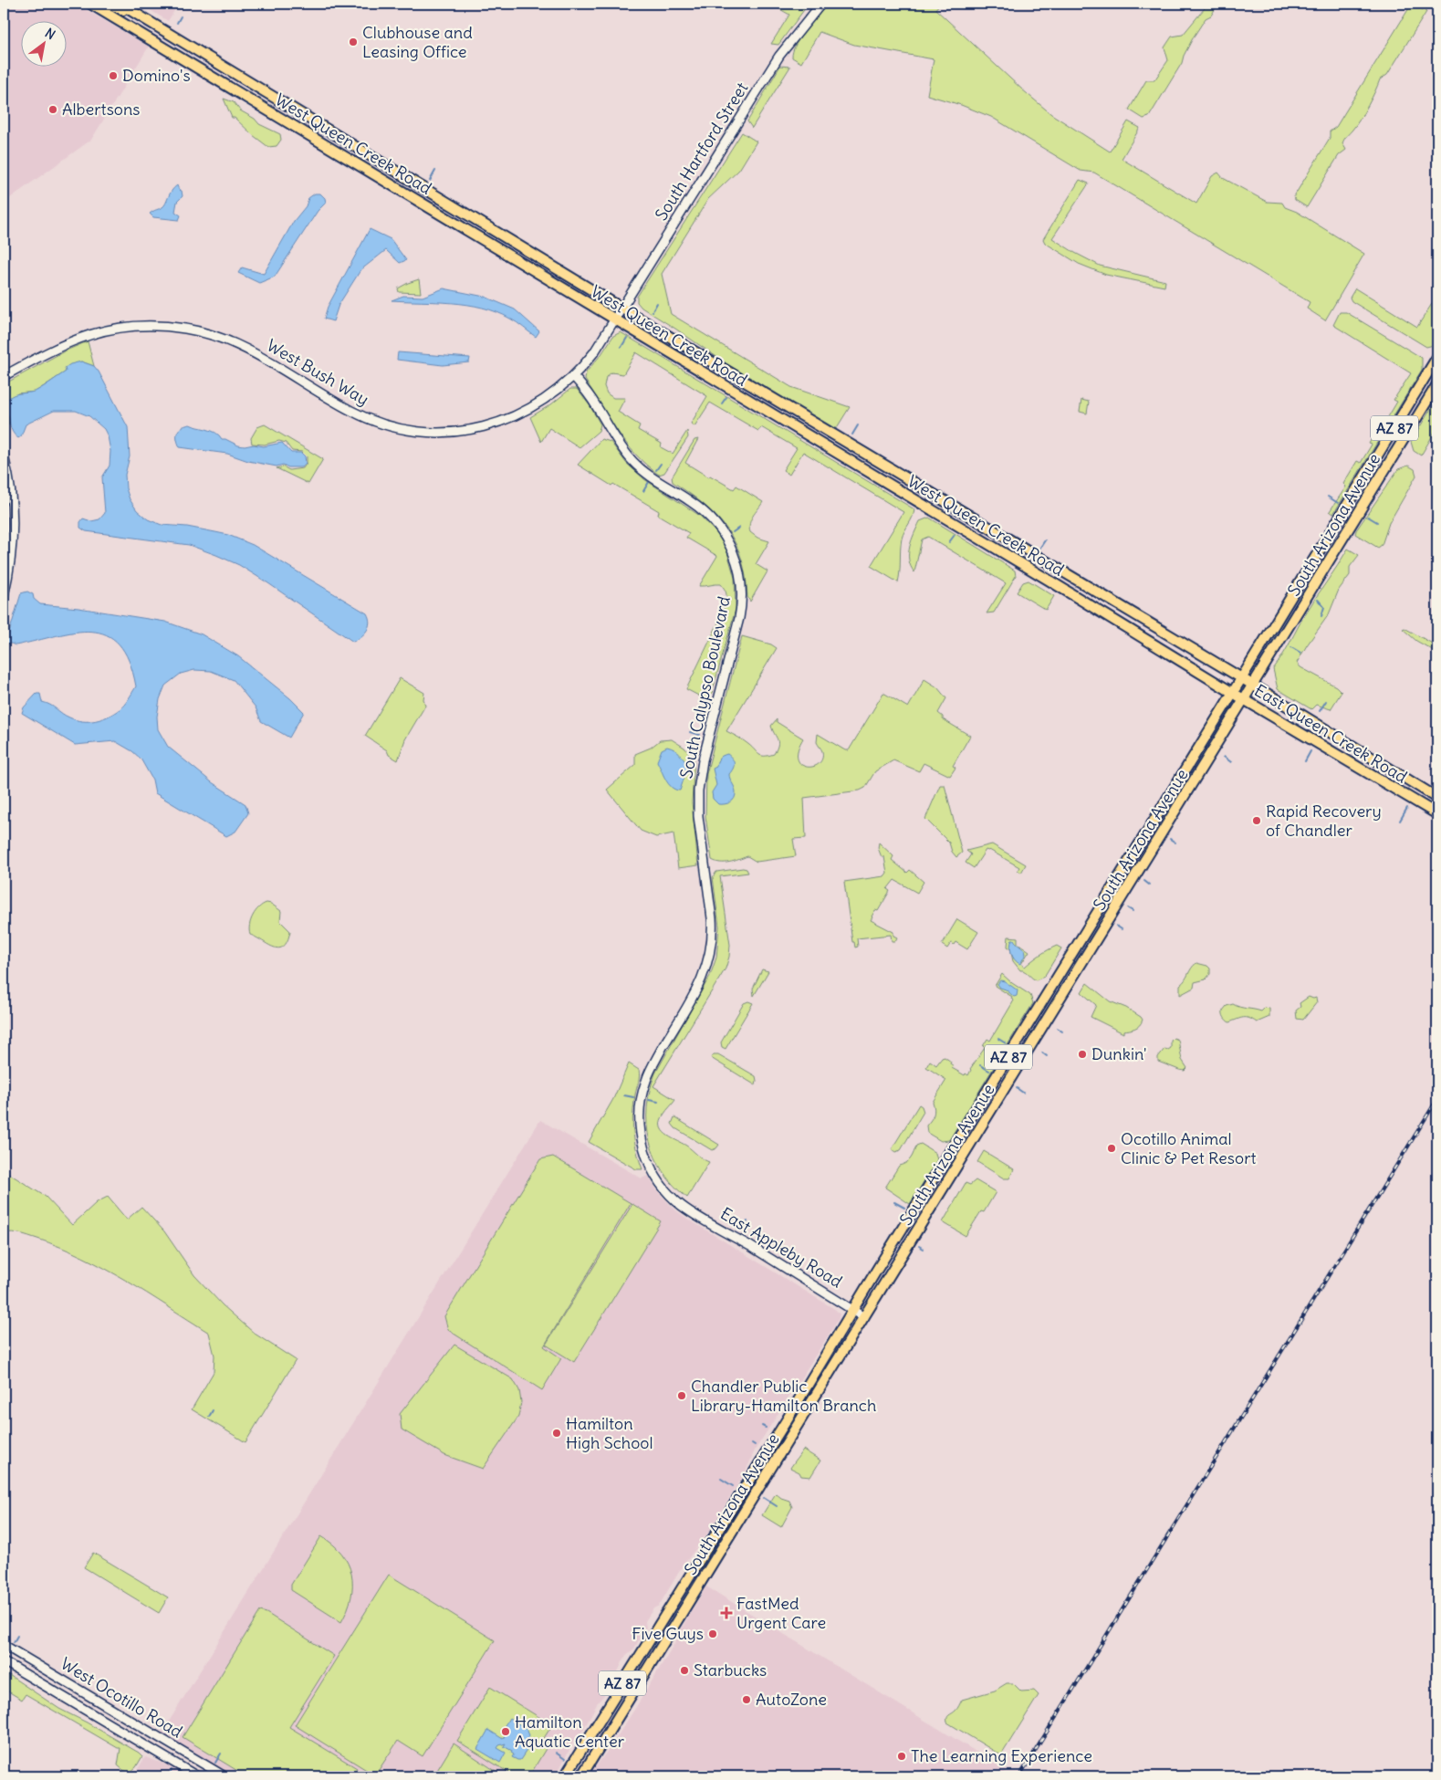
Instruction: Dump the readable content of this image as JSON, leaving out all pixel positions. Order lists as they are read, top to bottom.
{
  "streets": {
    "main road": [
      "West Queen Creek Road",
      "AZ 87",
      "South Arizona Avenue",
      "East Queen Creek Road"
    ],
    "street": [
      "South Hartford Street",
      "West Bush Way",
      "South Calypso Boulevard",
      "East Appleby Road",
      "West Ocotillo Road"
    ]
  },
  "crossings": [
    ["West Queen Creek Road", "South Hartford Street"],
    ["West Queen Creek Road", "West Bush Way"],
    ["West Queen Creek Road", "South Arizona Avenue"],
    ["West Queen Creek Road", "East Queen Creek Road"],
    ["South Hartford Street", "West Bush Way"],
    ["West Bush Way", "South Calypso Boulevard"],
    ["South Arizona Avenue", "East Queen Creek Road"],
    ["South Arizona Avenue", "East Appleby Road"],
    ["South Calypso Boulevard", "East Appleby Road"]
  ],
  "places": {
    "other": [
      "Clubhouse and Leasing Office",
      "Domino's",
      "Albertsons",
      "Rapid Recovery of Chandler",
      "Dunkin'",
      "Ocotillo Animal Clinic & Pet Resort",
      "Chandler Public Library-Hamilton Branch",
      "Hamilton High School",
      "Five Guys",
      "Starbucks",
      "AutoZone",
      "Hamilton Aquatic Center",
      "The Learning Experience"
    ],
    "health": ["FastMed Urgent Care"]
  },
  "north": "top right"
}
